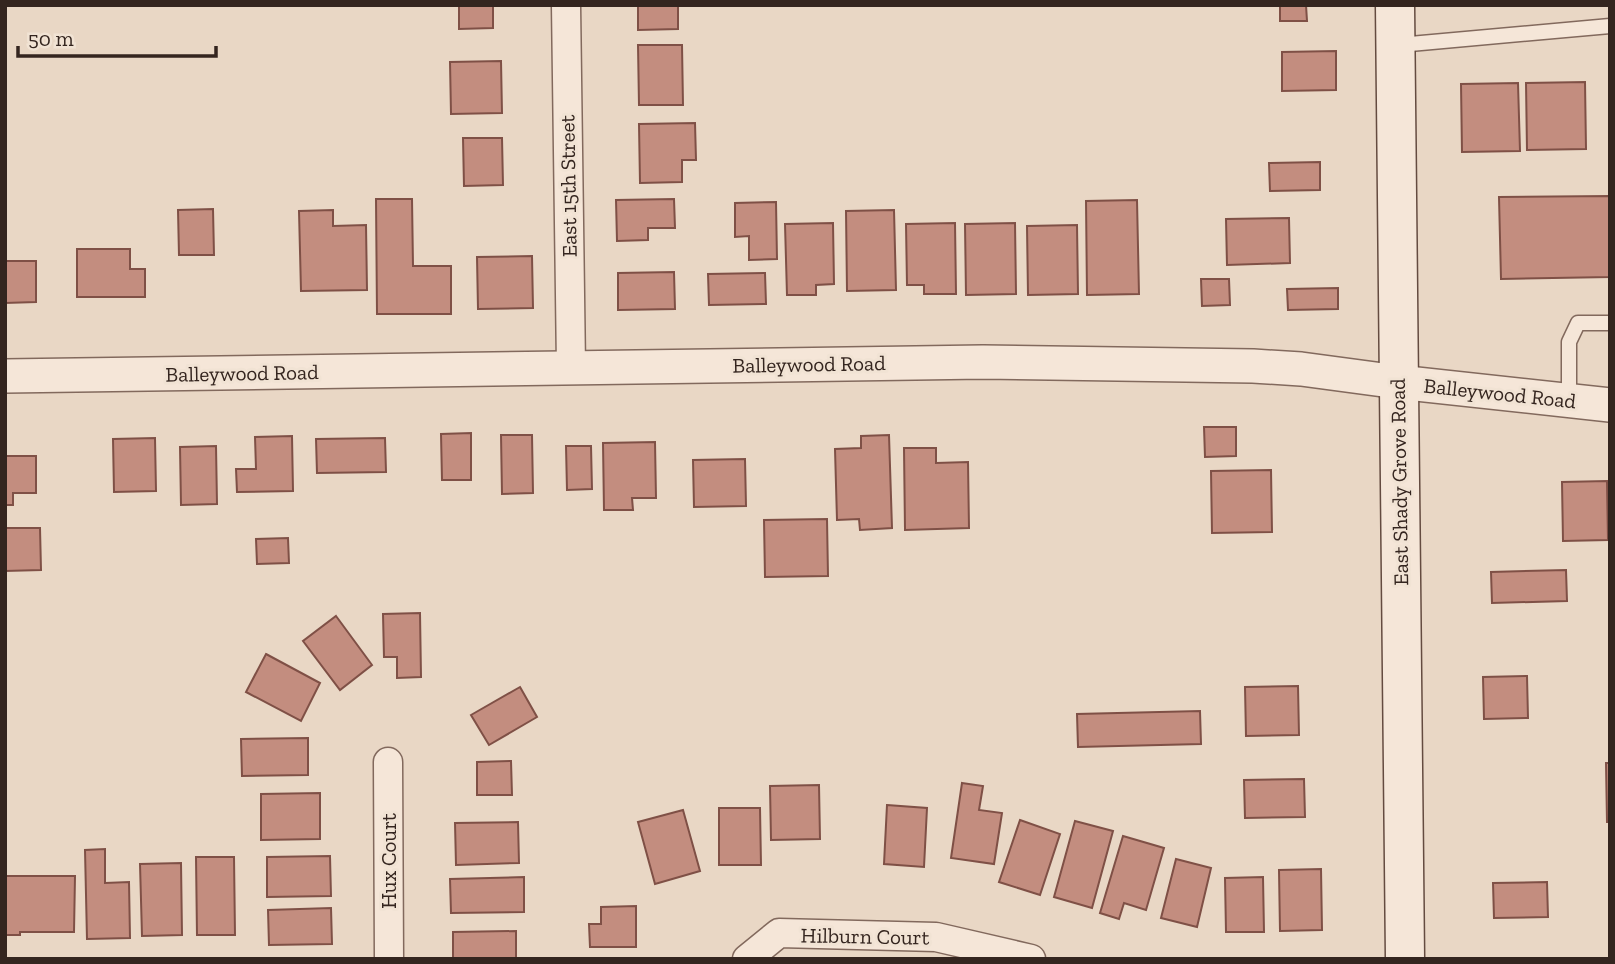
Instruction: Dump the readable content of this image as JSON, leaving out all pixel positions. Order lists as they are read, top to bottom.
{
  "streets": {
    "main road": ["East Shady Grove Road"],
    "street": [
      "East 15th Street",
      "Balleywood Road",
      "Hux Court",
      "Hilburn Court"
    ]
  },
  "crossings": [
    ["East 15th Street", "Balleywood Road"],
    ["Balleywood Road", "East Shady Grove Road"]
  ],
  "scale_bar": "50 m"
}
